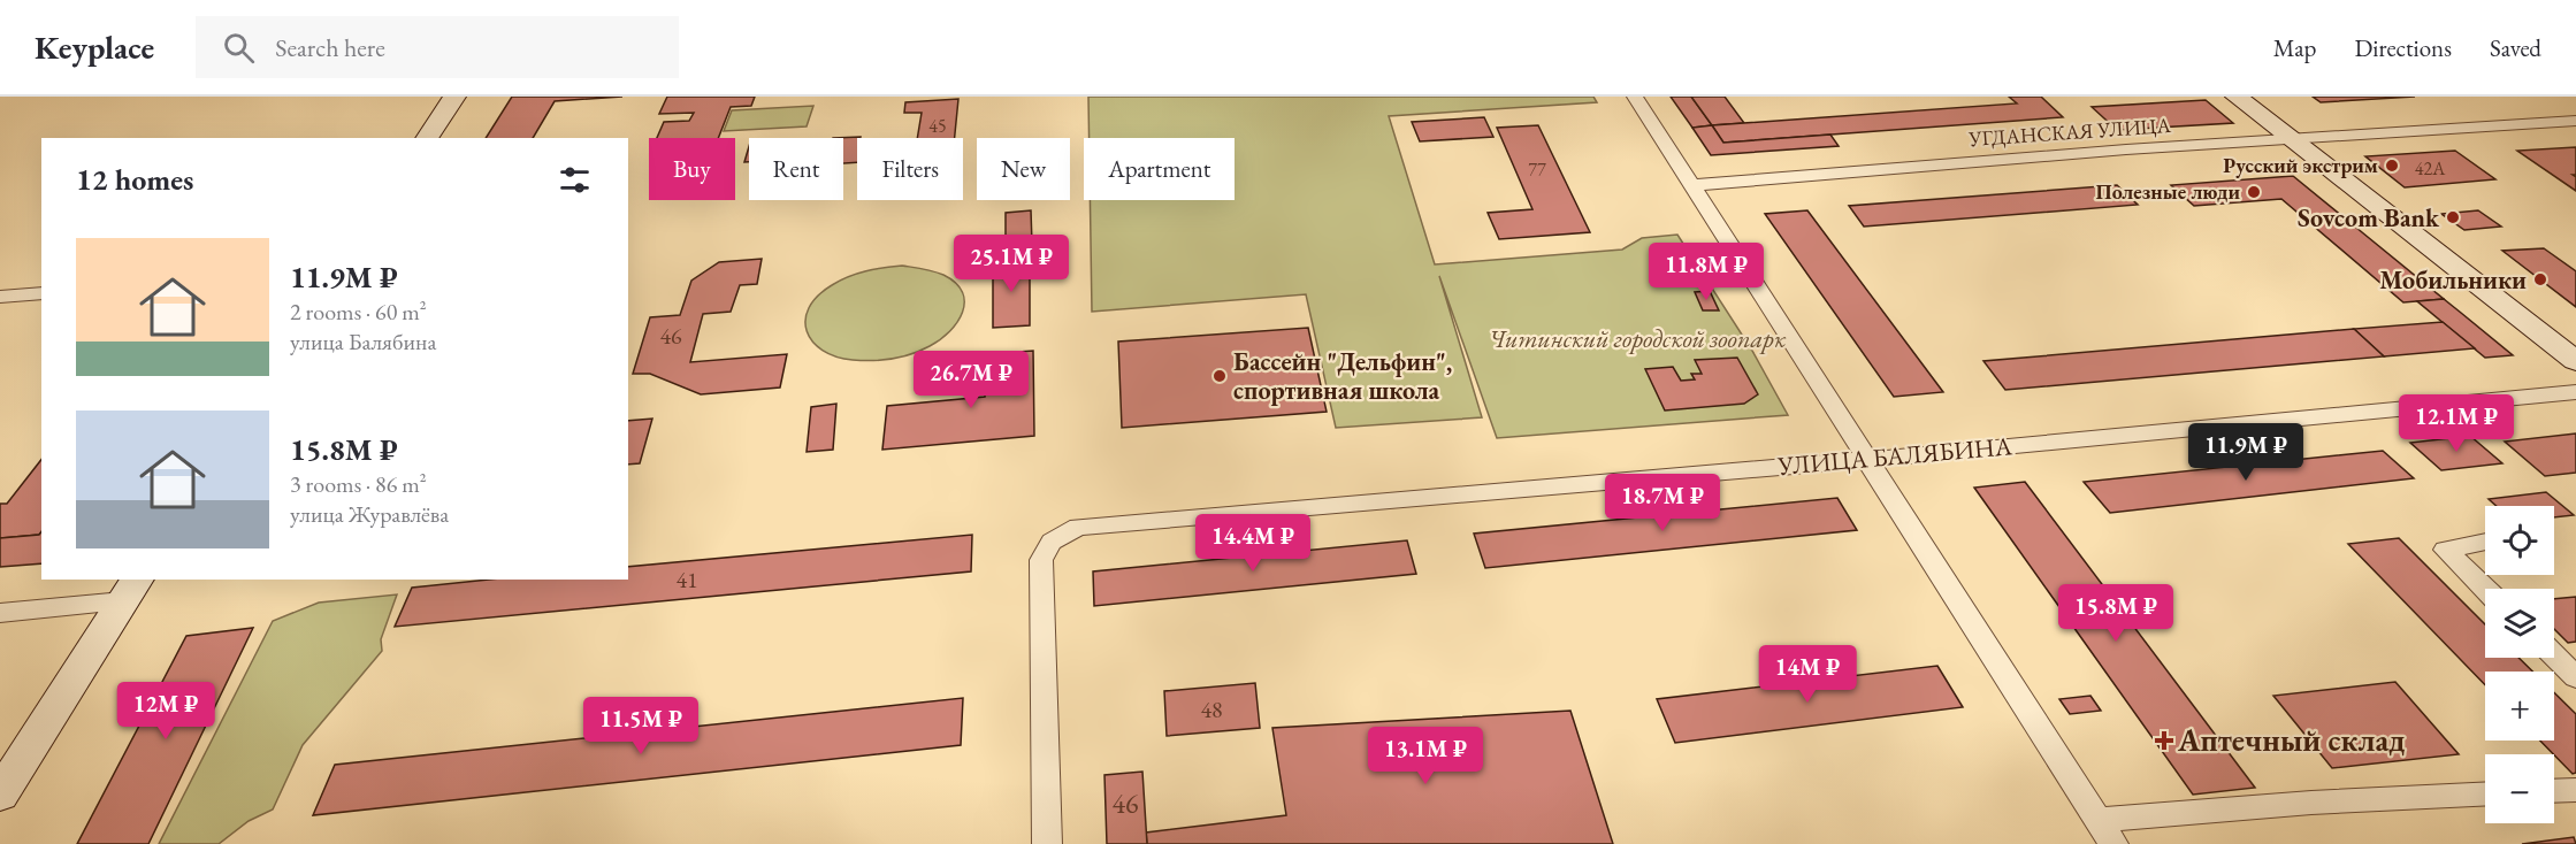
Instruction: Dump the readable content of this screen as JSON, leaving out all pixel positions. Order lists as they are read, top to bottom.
{
  "streets": {
    "street": ["УГДАНСКАЯ УЛИЦА", "УЛИЦА БАЛЯБИНА"]
  },
  "parks": ["Читинский городской зоопарк"],
  "places": {
    "other": [
      "Русский экстрим",
      "Полезные люди",
      "Sovcom Bank",
      "Мобильники",
      "Бассейн \"Дельфин\", спортивная школа"
    ],
    "health": ["Аптечный склад"]
  },
  "house_numbers": [
    "45",
    "42А",
    "77",
    "46",
    "41",
    "48",
    "46"
  ],
  "page": {
    "header": "Keyplace",
    "search": "Search here",
    "nav": ["Map", "Directions", "Saved"],
    "chip": [
      "Buy",
      "Rent",
      "Filters",
      "New",
      "Apartment"
    ],
    "heading": "12 homes",
    "list": [
      {
        "name": "11.9M ₽",
        "note": "2 rooms · 60 m² · улица Балябина"
      },
      {
        "name": "15.8M ₽",
        "note": "3 rooms · 86 m² · улица Журавлёва"
      }
    ],
    "price": [
      "25.1M ₽",
      "11.8M ₽",
      "26.7M ₽",
      "12.1M ₽",
      "11.9M ₽",
      "18.7M ₽",
      "14.4M ₽",
      "15.8M ₽",
      "14M ₽",
      "12M ₽",
      "11.5M ₽",
      "13.1M ₽"
    ],
    "map_buttons": ["+", "−"]
  }
}
